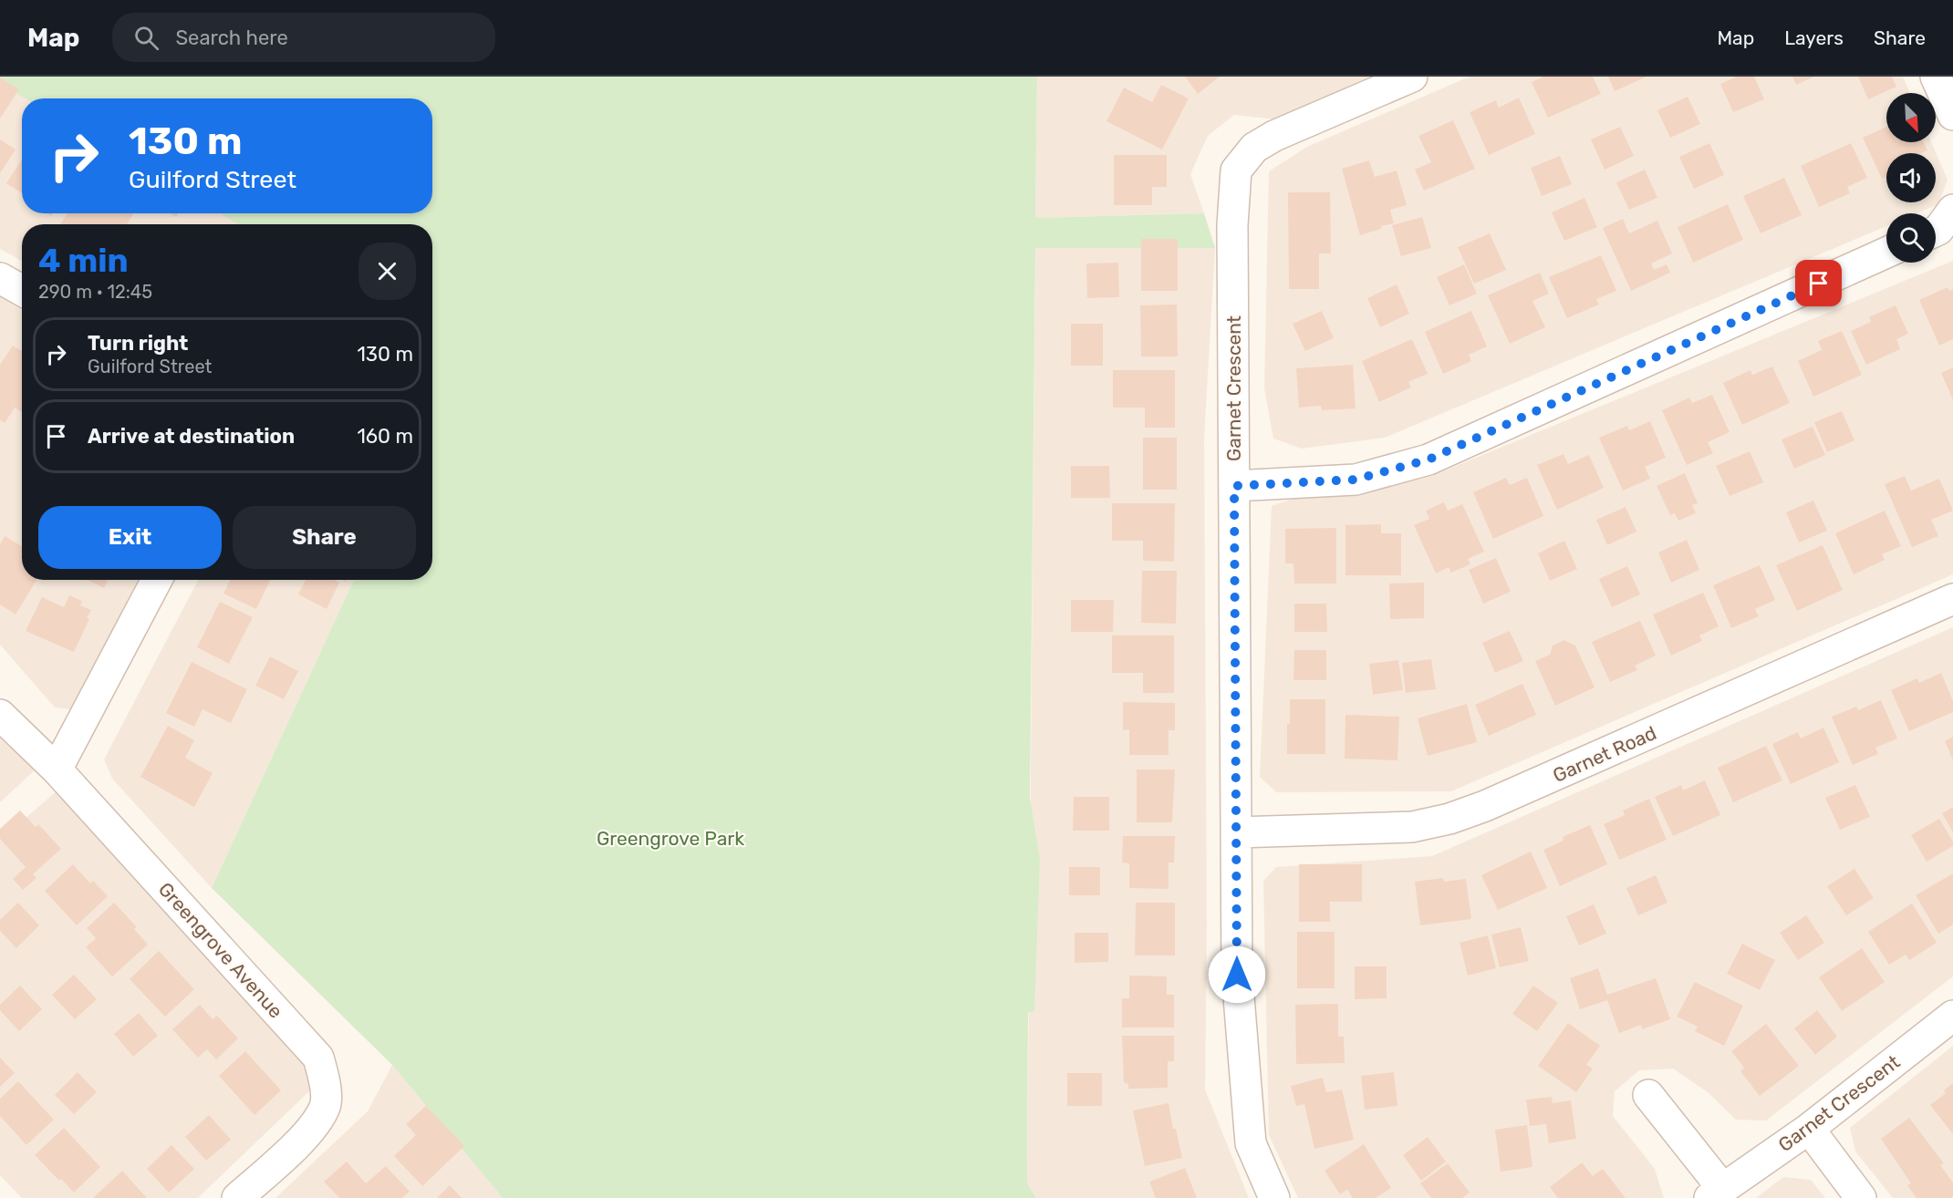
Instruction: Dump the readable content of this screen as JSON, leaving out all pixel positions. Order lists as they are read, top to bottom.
{
  "streets": {
    "street": ["Garnet Crescent", "Garnet Road", "Greengrove Avenue"]
  },
  "crossings": [
    ["Garnet Crescent", "Garnet Road"]
  ],
  "parks": ["Greengrove Park"],
  "north": "bottom right",
  "page": {
    "header": "Map",
    "search": "Search here",
    "nav": ["Map", "Layers", "Share"],
    "turn": ["130 m", "Guilford Street"],
    "heading": ["4 min", "290 m · 12:45"],
    "list": [
      {
        "name": "Turn right",
        "note": "Guilford Street",
        "value": "130 m"
      },
      {
        "name": "Arrive at destination",
        "value": "160 m"
      }
    ],
    "buttons": ["Exit", "Share"]
  }
}
